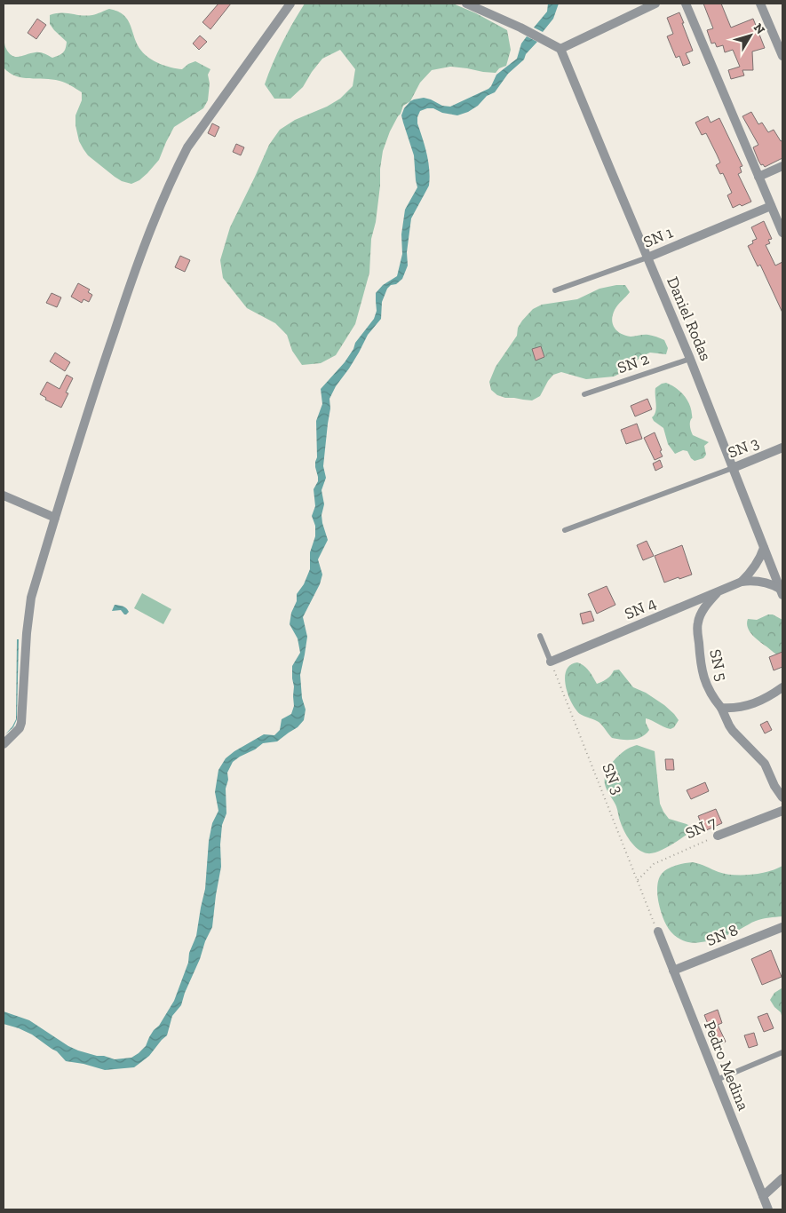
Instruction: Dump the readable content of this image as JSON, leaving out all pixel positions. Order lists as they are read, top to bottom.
{
  "streets": {
    "street": [
      "SN 1",
      "Daniel Rodas",
      "SN 3",
      "SN 4",
      "SN 5",
      "SN 7",
      "SN 8",
      "Pedro Medina"
    ],
    "lane": ["SN 2"]
  },
  "crossings": [
    ["SN 1", "Daniel Rodas"],
    ["Daniel Rodas", "SN 2"],
    ["Daniel Rodas", "SN 3"],
    ["Daniel Rodas", "SN 4"],
    ["SN 3", "SN 4"],
    ["SN 3", "SN 7"],
    ["SN 3", "Pedro Medina"],
    ["SN 4", "SN 5"],
    ["SN 8", "Pedro Medina"]
  ],
  "north": "top right"
}
